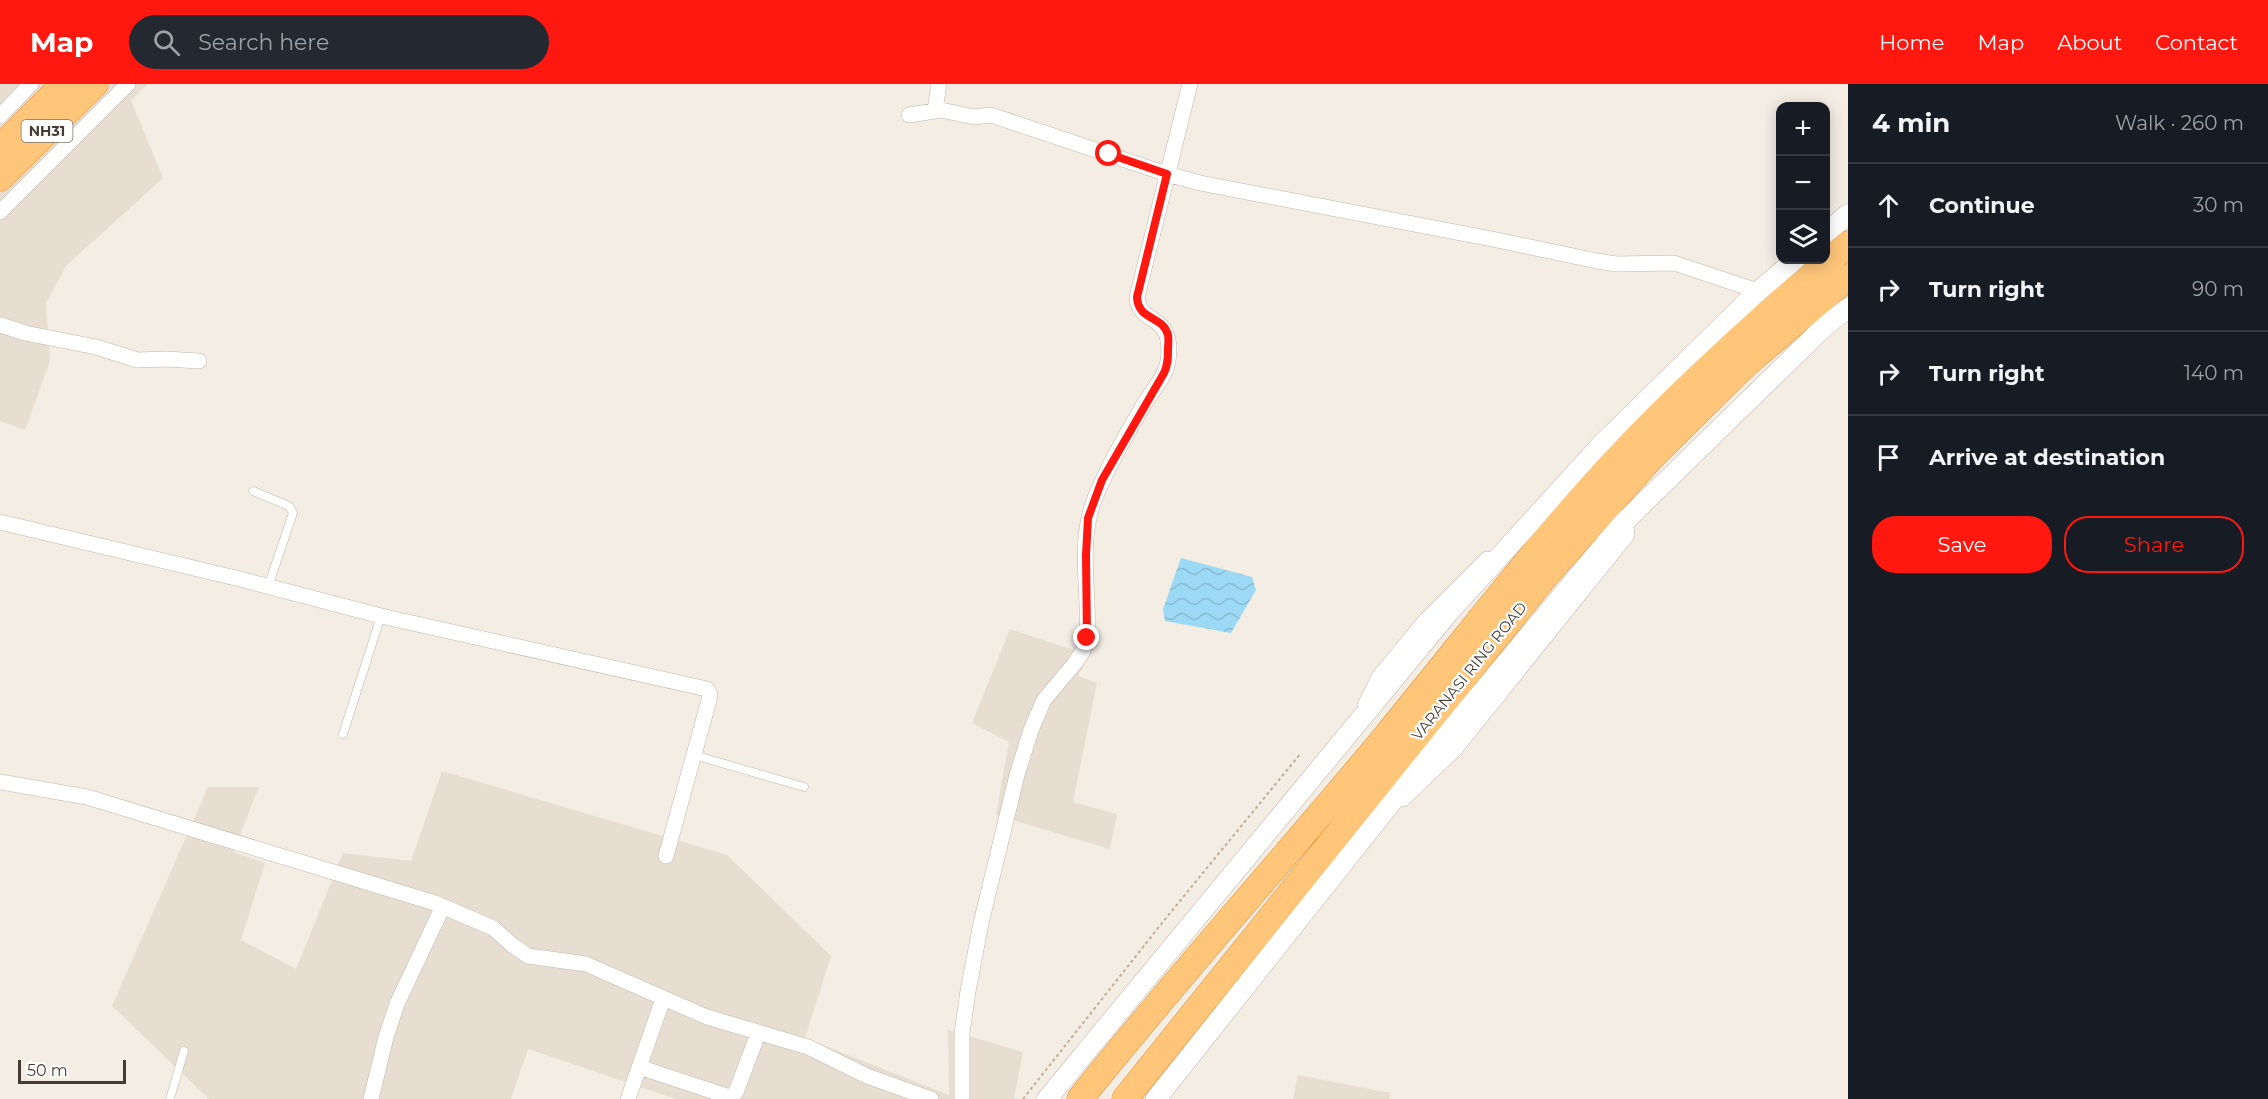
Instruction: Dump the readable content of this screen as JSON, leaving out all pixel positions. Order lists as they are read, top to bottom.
{
  "streets": {
    "highway": ["NH31", "VARANASI RING ROAD"]
  },
  "scale_bar": "50 m",
  "page": {
    "header": "Map",
    "search": "Search here",
    "nav": [
      "Home",
      "Map",
      "About",
      "Contact"
    ],
    "heading": ["4 min", "Walk · 260 m"],
    "map_buttons": ["+", "−"],
    "list": [
      ["Continue", "30 m"],
      ["Turn right", "90 m"],
      ["Turn right", "140 m"],
      "Arrive at destination"
    ],
    "buttons": ["Save", "Share"],
    "scale": "50 m"
  }
}
